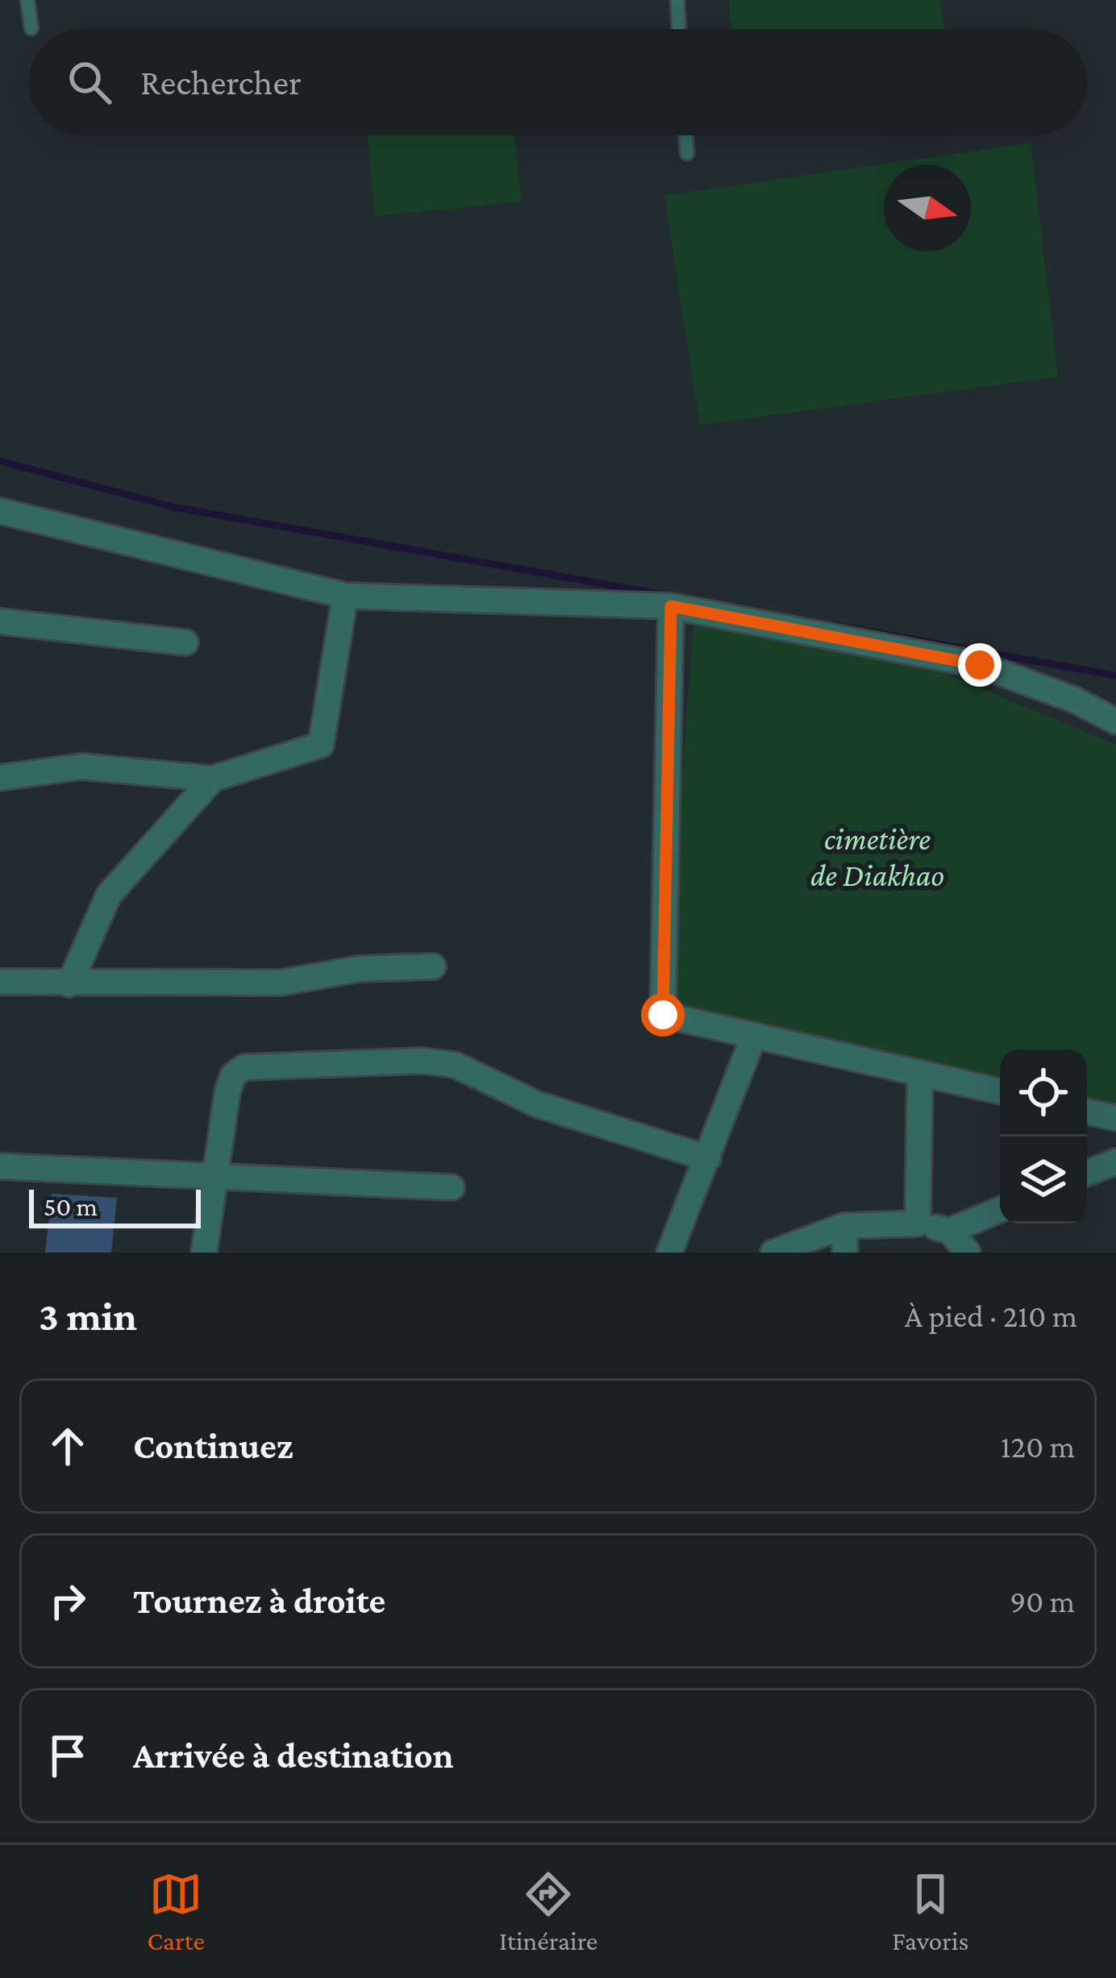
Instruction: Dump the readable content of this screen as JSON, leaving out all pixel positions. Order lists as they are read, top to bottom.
{
  "parks": ["cimetière de Diakhao"],
  "scale_bar": "50 m",
  "north": "right",
  "page": {
    "search": "Rechercher",
    "scale": "50 m",
    "heading": ["3 min", "À pied · 210 m"],
    "list": [
      ["Continuez", "120 m"],
      ["Tournez à droite", "90 m"],
      "Arrivée à destination"
    ],
    "nav": ["Carte", "Itinéraire", "Favoris"]
  }
}
